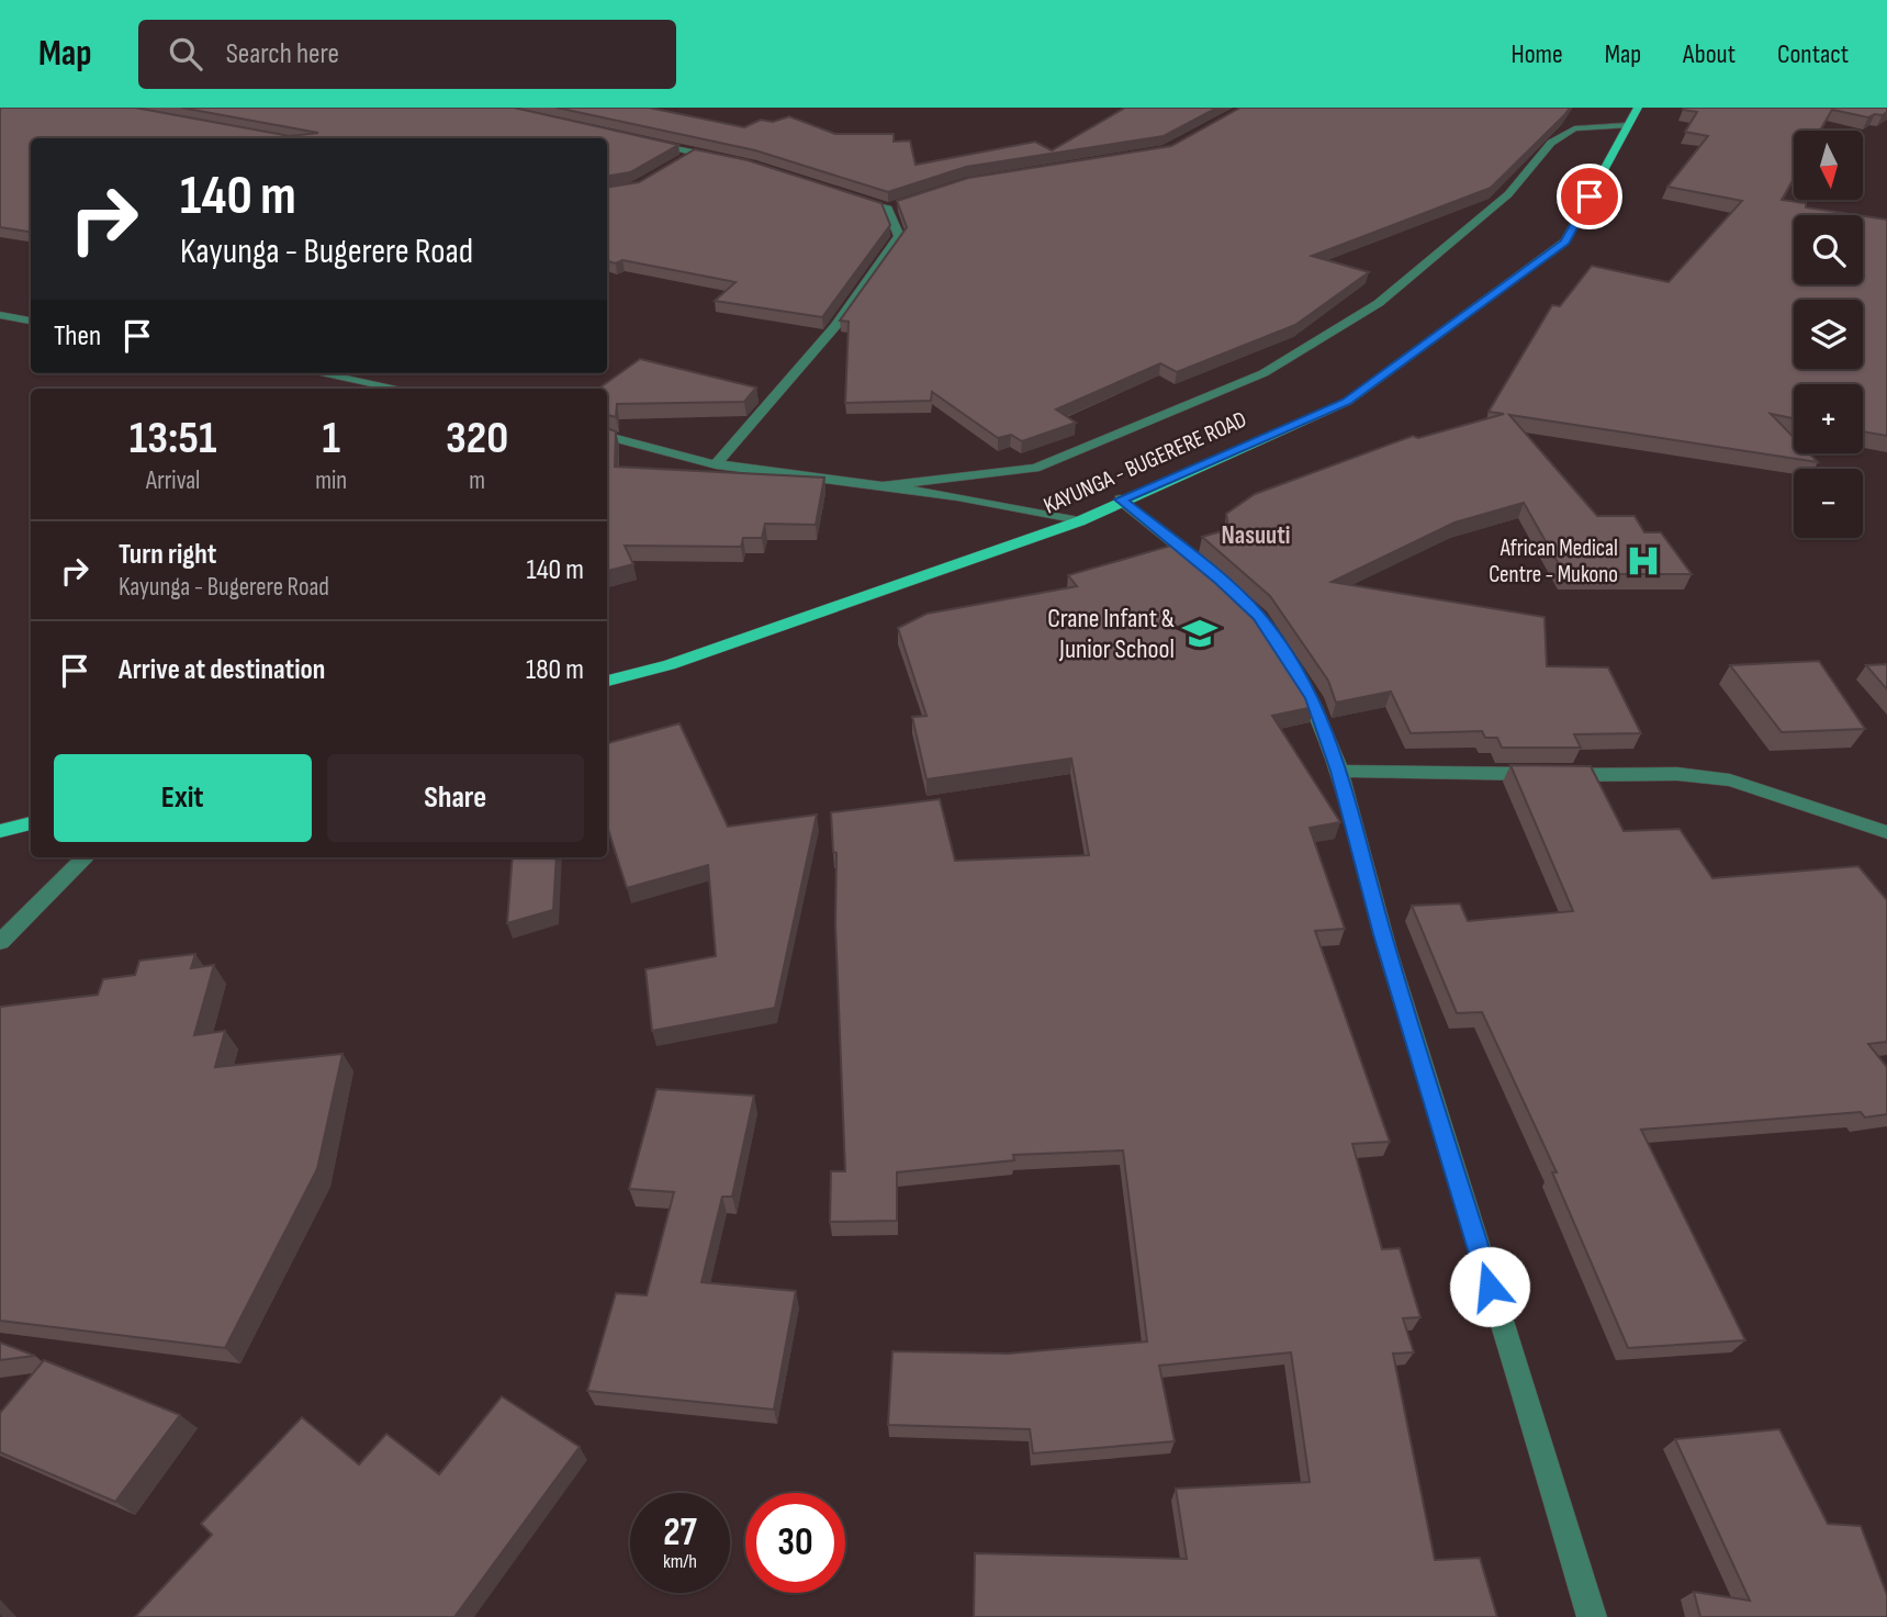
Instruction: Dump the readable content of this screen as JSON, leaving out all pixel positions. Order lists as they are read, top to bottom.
{
  "streets": {
    "main road": ["KAYUNGA - BUGERERE ROAD"]
  },
  "districts": ["Nasuuti"],
  "places": {
    "hospital": ["African Medical Centre - Mukono"],
    "school or university": ["Crane Infant & Junior School"]
  },
  "north": "bottom",
  "page": {
    "header": "Map",
    "search": "Search here",
    "nav": [
      "Home",
      "Map",
      "About",
      "Contact"
    ],
    "map_buttons": ["+", "−"],
    "turn": ["140 m", "Kayunga - Bugerere Road"],
    "then": "Then",
    "eta": [
      "13:51",
      "Arrival",
      "1",
      "min",
      "320",
      "m"
    ],
    "list": [
      {
        "name": "Turn right",
        "note": "Kayunga - Bugerere Road",
        "value": "140 m"
      },
      {
        "name": "Arrive at destination",
        "value": "180 m"
      }
    ],
    "buttons": ["Exit", "Share"],
    "speed": "27 km/h",
    "limit": "30"
  }
}
